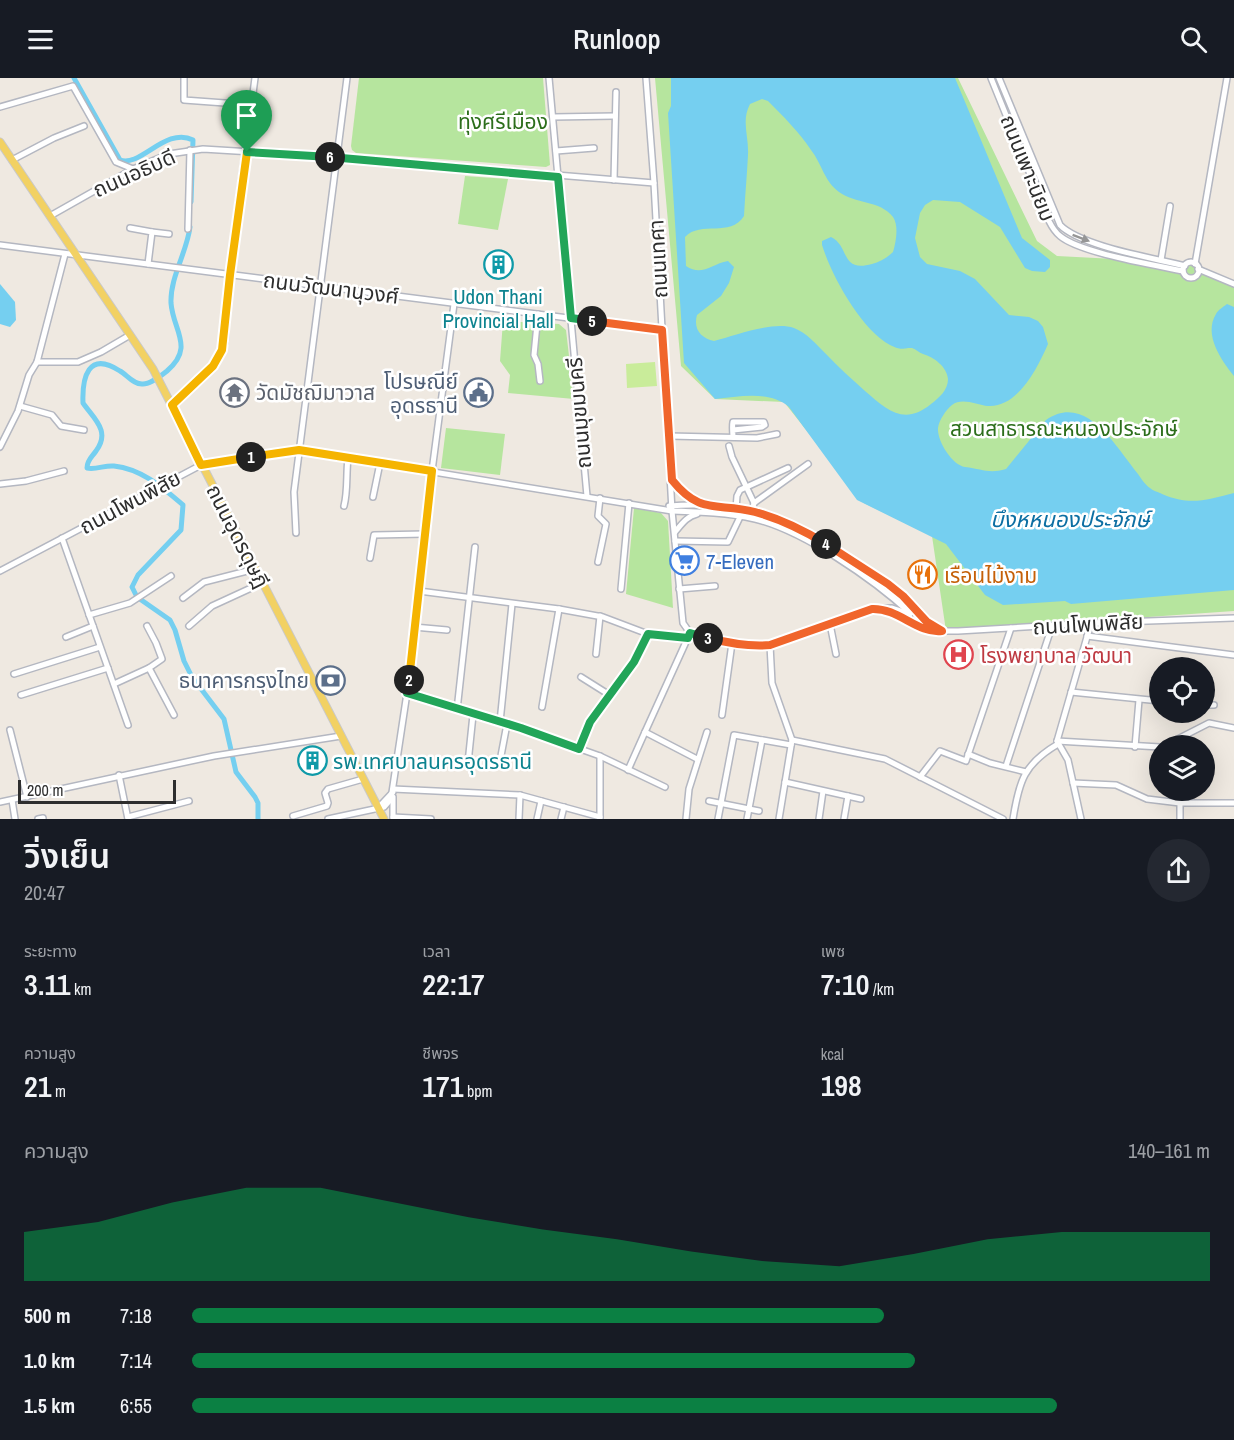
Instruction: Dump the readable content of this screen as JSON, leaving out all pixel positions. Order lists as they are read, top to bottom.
{
  "streets": {
    "main road": ["ถนนอุดรดุษฎี"],
    "street": [
      "ถนนเพาะนิยม",
      "ถนนอธิบดี",
      "ถนนเทศา",
      "ถนนวัฒนานุวงศ์",
      "ถนนมุขมนครี",
      "ถนนโพนพิสัย"
    ]
  },
  "crossings": [
    ["ถนนอธิบดี", "ถนนเทศา"],
    ["ถนนอธิบดี", "ถนนมุขมนครี"],
    ["ถนนอธิบดี", "ถนนอุดรดุษฎี"],
    ["ถนนเทศา", "ถนนวัฒนานุวงศ์"],
    ["ถนนเทศา", "ถนนโพนพิสัย"],
    ["ถนนวัฒนานุวงศ์", "ถนนมุขมนครี"],
    ["ถนนวัฒนานุวงศ์", "ถนนอุดรดุษฎี"],
    ["ถนนมุขมนครี", "ถนนโพนพิสัย"],
    ["ถนนโพนพิสัย", "ถนนอุดรดุษฎี"]
  ],
  "one_way": ["ถนนเพาะนิยม"],
  "water": ["บึงหหนองประจักษ์"],
  "parks": ["ทุ่งศรีเมือง", "สวนสาธารณะหนองประจักษ์"],
  "places": {
    "building": ["Udon Thani Provincial Hall", "รพ.เทศบาลนครอุดรธานี"],
    "temple": ["วัดมัชฌิมาวาส"],
    "public building": ["โปรษณีย์ อุดรธานี"],
    "supermarket": ["7-Eleven"],
    "restaurant": ["เรือนไม้งาม"],
    "hospital": ["โรงพยาบาล วัฒนา"],
    "bank": ["ธนาคารกรุงไทย"]
  },
  "scale_bar": "200 m",
  "page": {
    "header": "Runloop",
    "pins": [
      "6",
      "5",
      "1",
      "4",
      "3",
      "2"
    ],
    "scale": "200 m",
    "heading": ["วิ่งเย็น", "20:47"],
    "stats": [
      ["ระยะทาง", "3.11 km"],
      ["เวลา", "22:17"],
      ["เพซ", "7:10 /km"],
      ["ความสูง", "21 m"],
      ["ชีพจร", "171 bpm"],
      ["kcal", "198"]
    ],
    "chart": ["ความสูง", "140–161 m"],
    "list": [
      {
        "name": "500 m",
        "note": "7:18"
      },
      {
        "name": "1.0 km",
        "note": "7:14"
      },
      {
        "name": "1.5 km",
        "note": "6:55"
      }
    ]
  }
}
